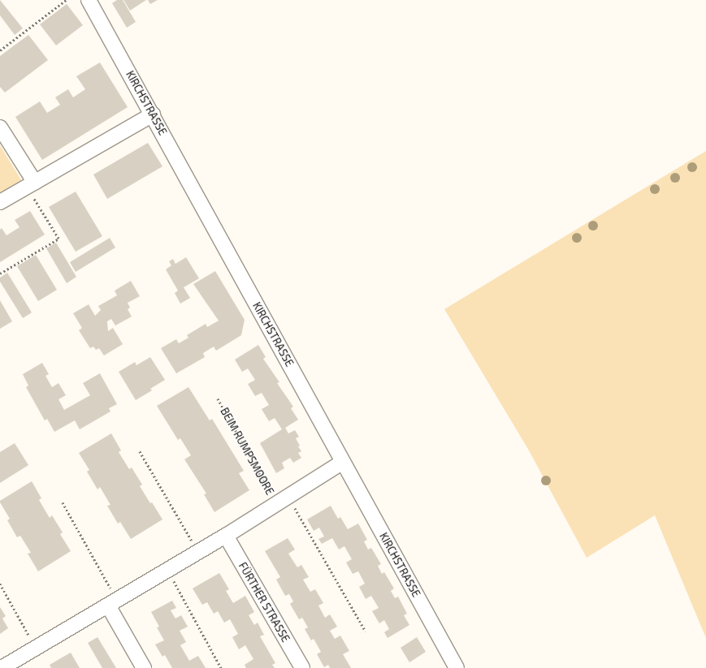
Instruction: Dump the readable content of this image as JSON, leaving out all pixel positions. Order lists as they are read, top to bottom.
{
  "streets": {
    "street": ["KIRCHSTRASSE", "BEIM RUMPSMOORE", "FÜRTHER STRASSE"]
  },
  "crossings": [
    ["KIRCHSTRASSE", "BEIM RUMPSMOORE"],
    ["BEIM RUMPSMOORE", "FÜRTHER STRASSE"]
  ]
}
